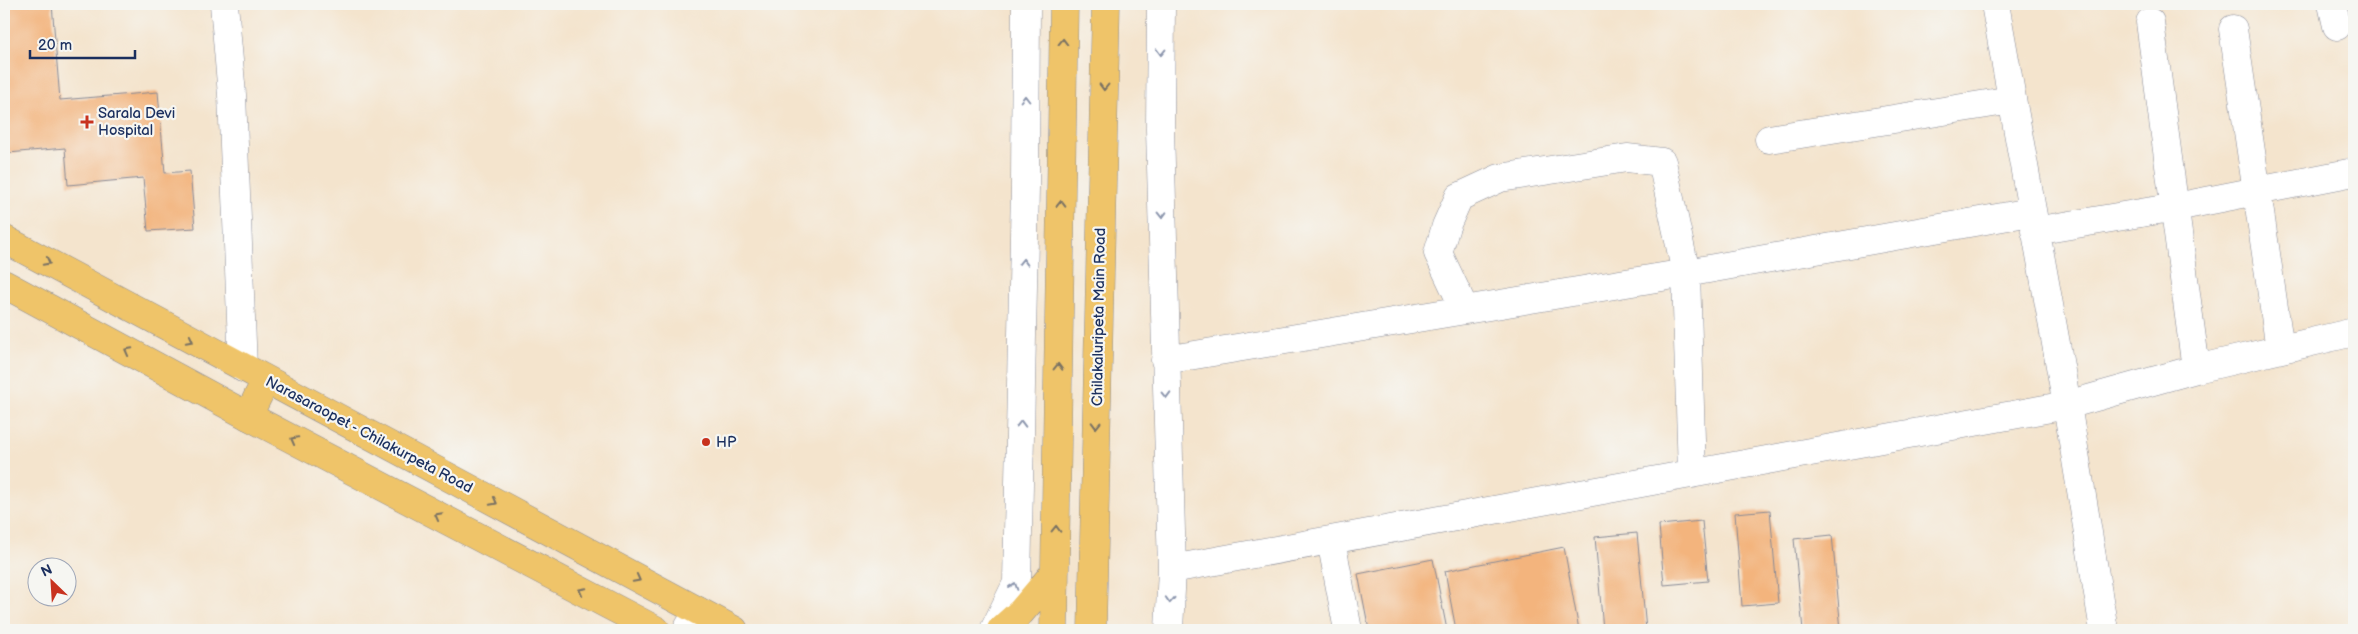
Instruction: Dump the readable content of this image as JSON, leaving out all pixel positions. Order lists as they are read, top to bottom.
{
  "streets": {
    "main road": ["Chilakaluripeta Main Road", "Narasaraopet - Chilakurpeta Road"]
  },
  "places": {
    "health": ["Sarala Devi Hospital"],
    "other": ["HP"]
  },
  "scale_bar": "20 m",
  "north": "top left"
}
